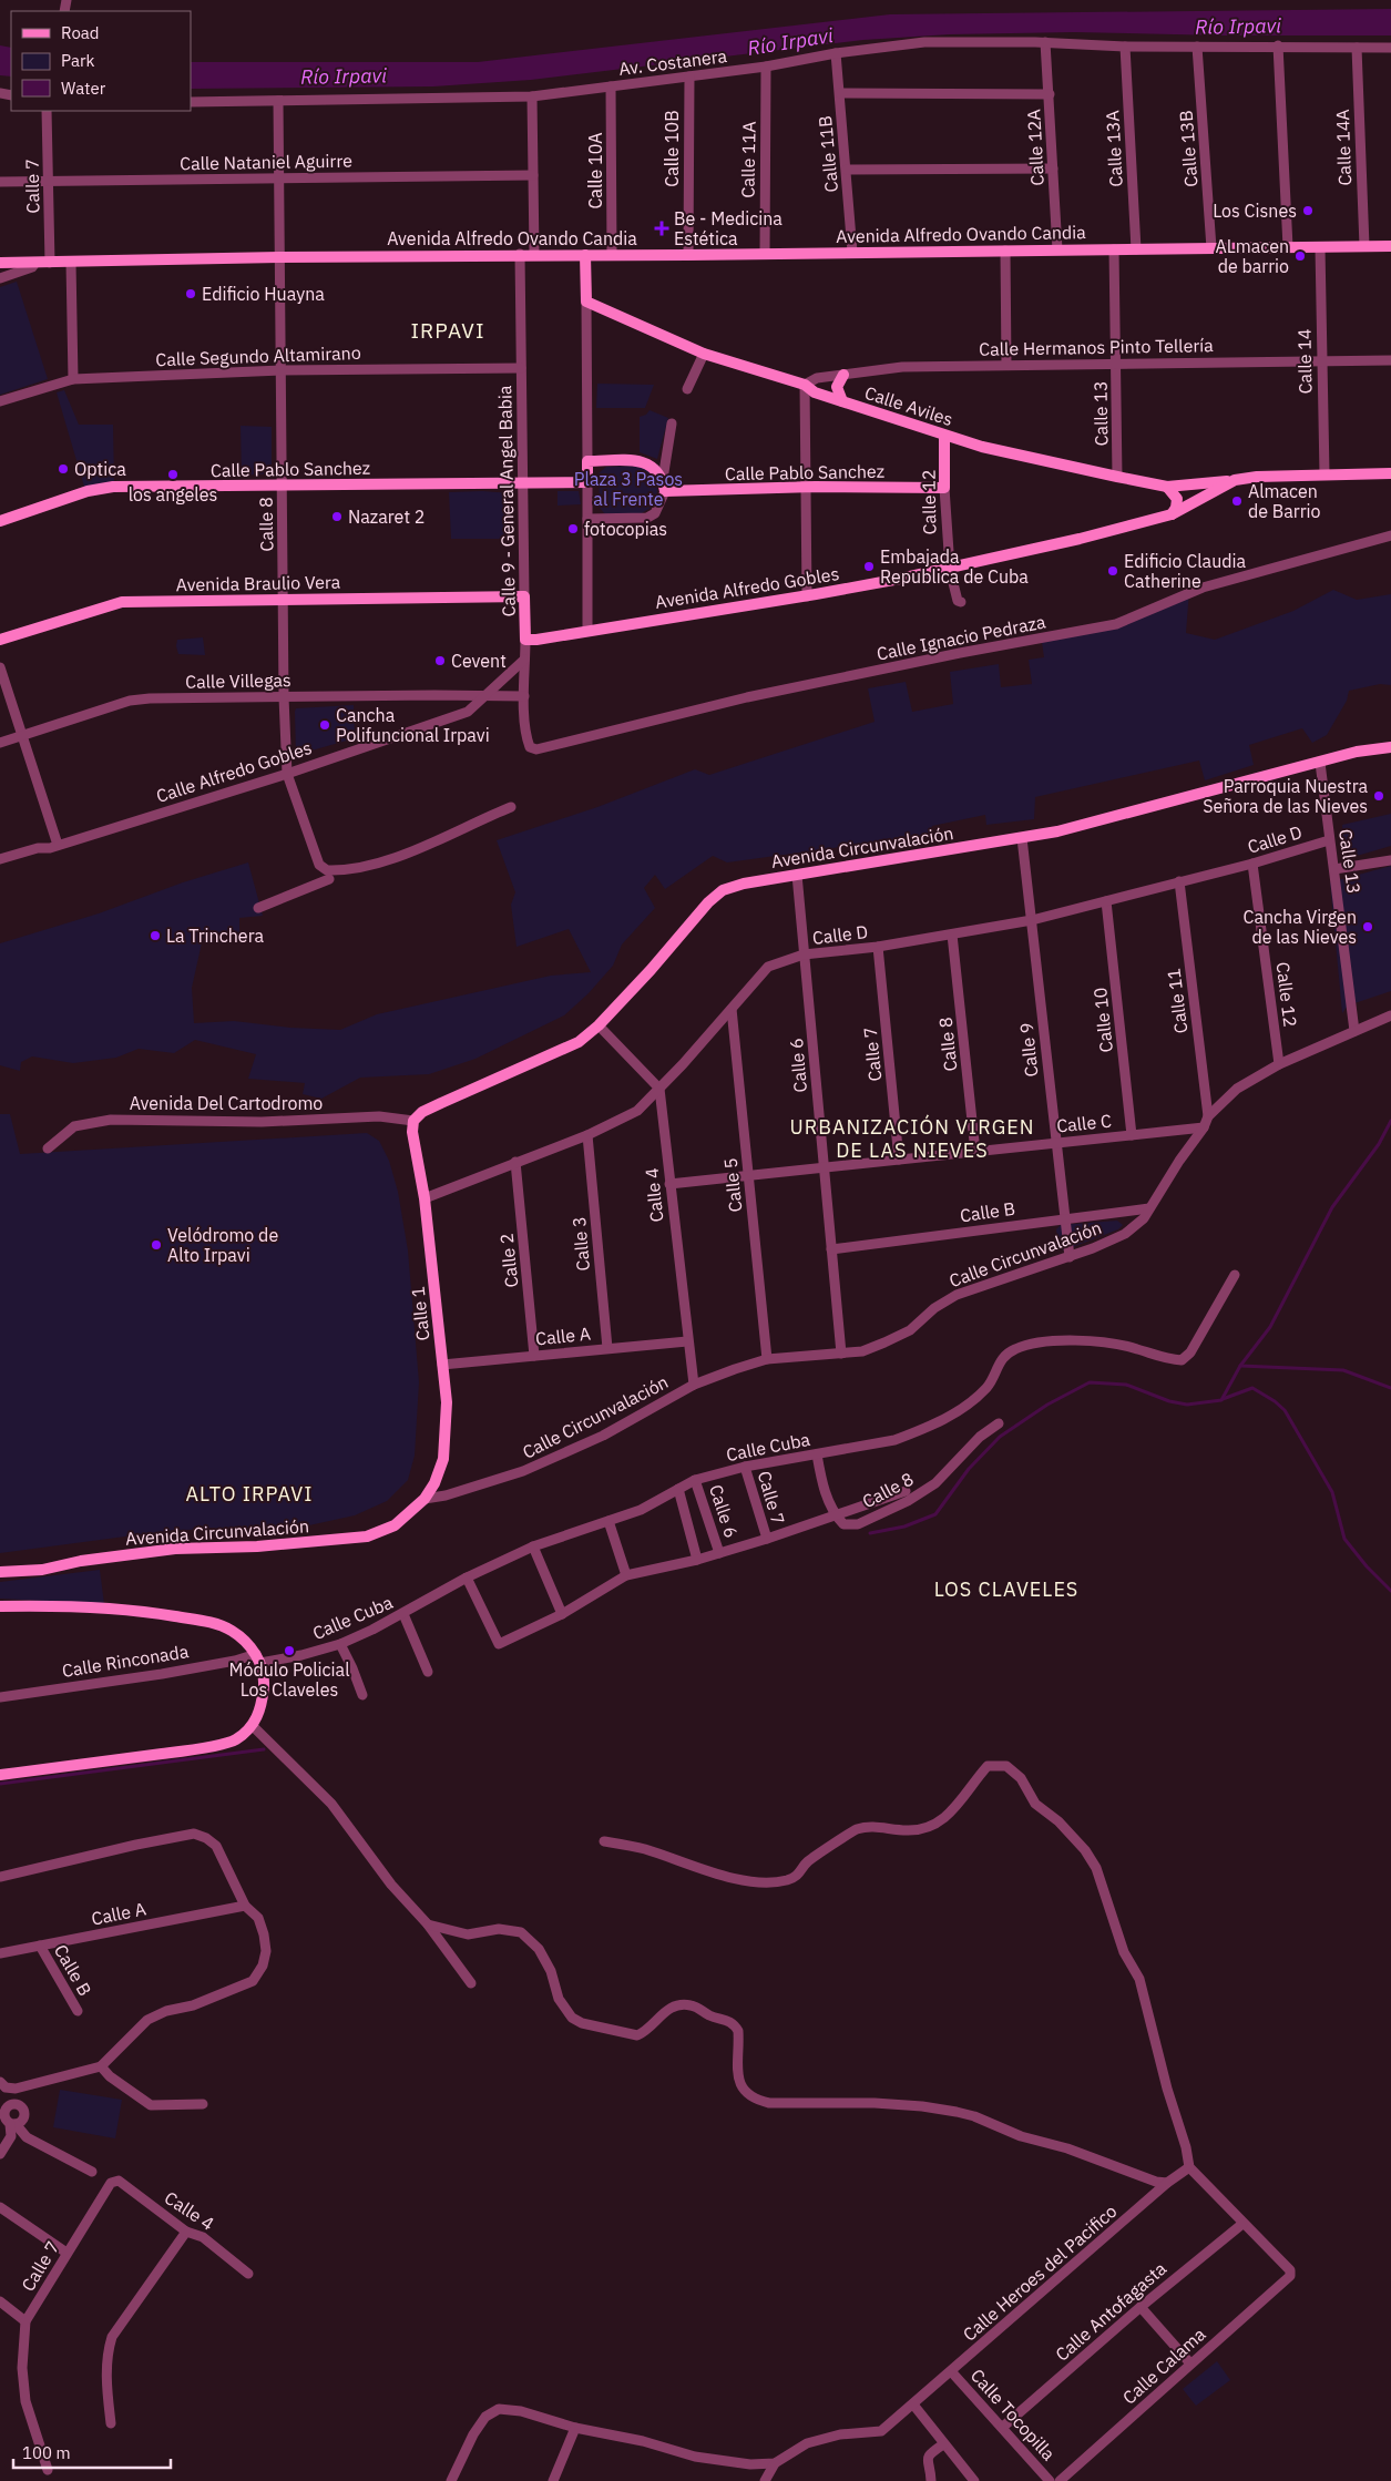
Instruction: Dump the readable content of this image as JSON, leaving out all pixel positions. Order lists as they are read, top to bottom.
{
  "streets": {
    "main road": [
      "Avenida Alfredo Ovando Candia",
      "Calle Aviles",
      "Calle Pablo Sanchez",
      "Calle 9 - General Angel Babia",
      "Calle 12",
      "Avenida Braulio Vera",
      "Avenida Alfredo Gobles",
      "Avenida Circunvalación",
      "Calle 1"
    ],
    "street": [
      "Av. Costanera",
      "Calle 12A",
      "Calle 14A",
      "Calle 10B",
      "Calle 13A",
      "Calle 13B",
      "Calle 11B",
      "Calle 11A",
      "Calle Nataniel Aguirre",
      "Calle 10A",
      "Calle 7",
      "Calle Hermanos Pinto Tellería",
      "Calle Segundo Altamirano",
      "Calle 14",
      "Calle 13",
      "Calle 8",
      "Calle Ignacio Pedraza",
      "Calle Villegas",
      "Calle Alfredo Gobles",
      "Calle D",
      "Calle 11",
      "Calle 10",
      "Calle 9",
      "Calle 6",
      "Avenida Del Cartodromo",
      "Calle C",
      "Calle 5",
      "Calle 4",
      "Calle B",
      "Calle 3",
      "Calle Circunvalación",
      "Calle 2",
      "Calle A",
      "Calle Cuba",
      "Calle Rinconada",
      "Calle Heroes del Pacifico",
      "Calle Antofagasta",
      "Calle Calama",
      "Calle Tocopilla"
    ]
  },
  "crossings": [
    ["Av. Costanera", "Calle 12A"],
    ["Av. Costanera", "Calle 14A"],
    ["Av. Costanera", "Calle 10B"],
    ["Av. Costanera", "Calle 13A"],
    ["Av. Costanera", "Calle 13B"],
    ["Av. Costanera", "Calle 11B"],
    ["Av. Costanera", "Calle 11A"],
    ["Av. Costanera", "Calle 10A"],
    ["Av. Costanera", "Calle 8"],
    ["Calle 12A", "Avenida Alfredo Ovando Candia"],
    ["Calle 14A", "Avenida Alfredo Ovando Candia"],
    ["Calle 10B", "Avenida Alfredo Ovando Candia"],
    ["Calle 13A", "Avenida Alfredo Ovando Candia"],
    ["Calle 13B", "Avenida Alfredo Ovando Candia"],
    ["Calle 11B", "Avenida Alfredo Ovando Candia"],
    ["Calle 11A", "Avenida Alfredo Ovando Candia"],
    ["Calle Nataniel Aguirre", "Calle 7"],
    ["Calle Nataniel Aguirre", "Calle 8"],
    ["Calle 10A", "Avenida Alfredo Ovando Candia"],
    ["Calle 7", "Avenida Alfredo Ovando Candia"],
    ["Calle 7", "Calle D"],
    ["Calle 7", "Calle C"],
    ["Calle 7", "Calle 4"],
    ["Calle 7", "Calle Cuba"],
    ["Avenida Alfredo Ovando Candia", "Calle 14"],
    ["Avenida Alfredo Ovando Candia", "Calle 13"],
    ["Avenida Alfredo Ovando Candia", "Calle 9 - General Angel Babia"],
    ["Avenida Alfredo Ovando Candia", "Calle 8"],
    ["Calle Hermanos Pinto Tellería", "Calle 14"],
    ["Calle Hermanos Pinto Tellería", "Calle Aviles"],
    ["Calle Hermanos Pinto Tellería", "Calle 13"],
    ["Calle Segundo Altamirano", "Calle 9 - General Angel Babia"],
    ["Calle Segundo Altamirano", "Calle 8"],
    ["Calle 14", "Avenida Alfredo Gobles"],
    ["Calle Aviles", "Calle 13"],
    ["Calle Aviles", "Calle 12"],
    ["Calle Aviles", "Avenida Alfredo Gobles"],
    ["Calle 13", "Calle D"],
    ["Calle 13", "Avenida Circunvalación"],
    ["Calle 13", "Calle Circunvalación"],
    ["Calle Pablo Sanchez", "Calle 9 - General Angel Babia"],
    ["Calle Pablo Sanchez", "Calle 12"],
    ["Calle Pablo Sanchez", "Calle 8"],
    ["Calle 9 - General Angel Babia", "Avenida Braulio Vera"],
    ["Calle 9 - General Angel Babia", "Avenida Alfredo Gobles"],
    ["Calle 9 - General Angel Babia", "Calle Ignacio Pedraza"],
    ["Calle 9 - General Angel Babia", "Calle Villegas"],
    ["Calle 9 - General Angel Babia", "Calle Alfredo Gobles"],
    ["Calle 12", "Avenida Alfredo Gobles"],
    ["Calle 12", "Calle D"],
    ["Calle 12", "Calle Circunvalación"],
    ["Calle 8", "Avenida Braulio Vera"],
    ["Calle 8", "Calle Villegas"],
    ["Calle 8", "Calle Alfredo Gobles"],
    ["Calle 8", "Calle D"],
    ["Calle 8", "Calle C"],
    ["Calle Villegas", "Calle Alfredo Gobles"],
    ["Calle D", "Calle 11"],
    ["Calle D", "Calle 10"],
    ["Calle D", "Calle 9"],
    ["Calle D", "Calle 6"],
    ["Calle D", "Calle 5"],
    ["Calle D", "Calle 4"],
    ["Calle D", "Calle 3"],
    ["Calle D", "Calle 2"],
    ["Calle D", "Calle 1"],
    ["Avenida Circunvalación", "Calle 9"],
    ["Avenida Circunvalación", "Calle 6"],
    ["Avenida Circunvalación", "Avenida Del Cartodromo"],
    ["Avenida Circunvalación", "Calle Circunvalación"],
    ["Avenida Circunvalación", "Calle 1"],
    ["Calle 11", "Calle Circunvalación"],
    ["Calle 10", "Calle C"],
    ["Calle 9", "Calle C"],
    ["Calle 9", "Calle B"],
    ["Calle 9", "Calle Circunvalación"],
    ["Calle 6", "Calle C"],
    ["Calle 6", "Calle B"],
    ["Calle 6", "Calle Circunvalación"],
    ["Calle 6", "Calle Cuba"],
    ["Avenida Del Cartodromo", "Calle 1"],
    ["Calle C", "Calle 5"],
    ["Calle C", "Calle 4"],
    ["Calle C", "Calle Circunvalación"],
    ["Calle 5", "Calle Circunvalación"],
    ["Calle 4", "Calle Circunvalación"],
    ["Calle 4", "Calle A"],
    ["Calle B", "Calle Circunvalación"],
    ["Calle B", "Calle A"],
    ["Calle 3", "Calle A"],
    ["Calle Circunvalación", "Calle 1"],
    ["Calle 2", "Calle A"],
    ["Calle 1", "Calle A"],
    ["Calle Cuba", "Calle Rinconada"],
    ["Calle Heroes del Pacifico", "Calle Tocopilla"],
    ["Calle Antofagasta", "Calle Calama"],
    ["Calle Antofagasta", "Calle Tocopilla"]
  ],
  "districts": [
    "IRPAVI",
    "URBANIZACIÓN VIRGEN DE LAS NIEVES",
    "ALTO IRPAVI",
    "LOS CLAVELES"
  ],
  "water": ["Río Irpavi"],
  "parks": ["Plaza 3 Pasos al Frente"],
  "places": {
    "other": [
      "Los Cisnes",
      "ALmacen de barrio",
      "Edificio Huayna",
      "Optica",
      "los angeles",
      "Almacen de Barrio",
      "Nazaret 2",
      "fotocopias",
      "Embajada Republica de Cuba",
      "Edificio Claudia Catherine",
      "Cevent",
      "Cancha Polifuncional Irpavi",
      "Parroquia Nuestra Señora de las Nieves",
      "Cancha Virgen de las Nieves",
      "La Trinchera",
      "Velódromo de Alto Irpavi",
      "Módulo Policial Los Claveles"
    ],
    "health": ["Be - Medicina Estética"]
  },
  "legend": ["Road", "Park", "Water"],
  "scale_bar": "100 m"
}
